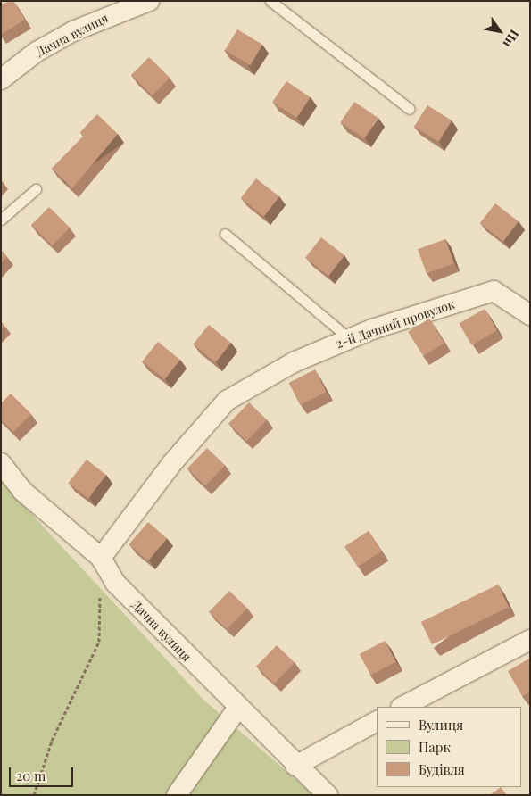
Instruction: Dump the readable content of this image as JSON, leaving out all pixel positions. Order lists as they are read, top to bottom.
{
  "streets": {
    "street": ["Дачна вулиця", "2-й Дачний провулок"]
  },
  "crossings": [
    ["Дачна вулиця", "2-й Дачний провулок"]
  ],
  "legend": ["Вулиця", "Парк", "Будівля"],
  "scale_bar": "20 m",
  "north": "bottom right"
}
